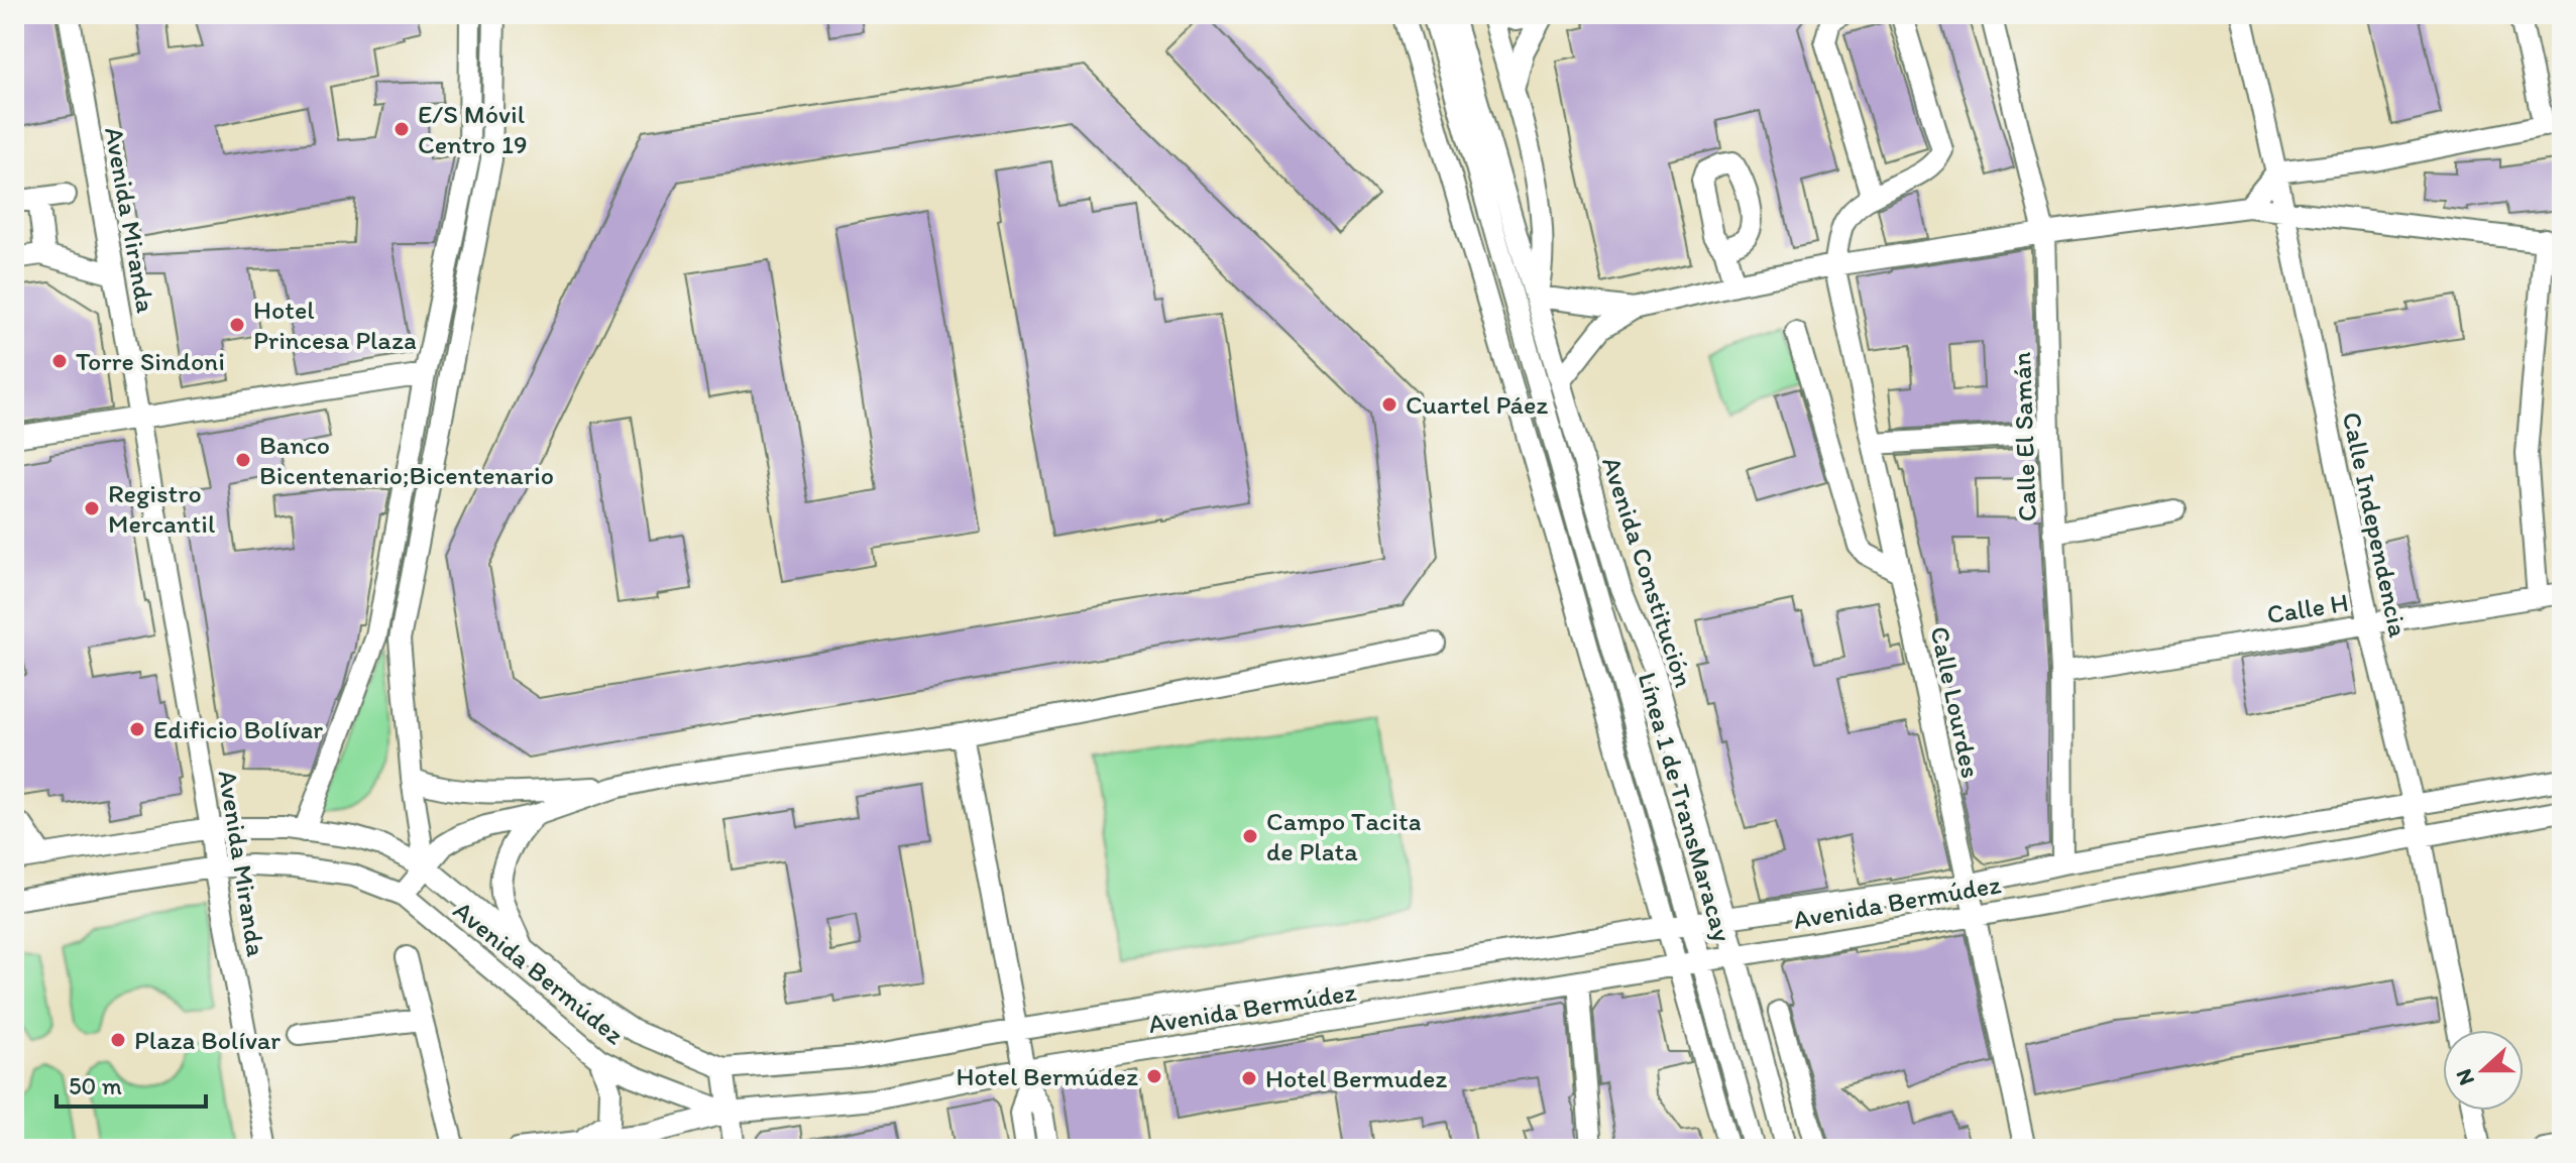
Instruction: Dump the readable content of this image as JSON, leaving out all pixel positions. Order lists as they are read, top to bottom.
{
  "streets": {
    "street": [
      "Avenida Miranda",
      "Calle El Samán",
      "Calle Independencia",
      "Avenida Constitución",
      "Calle H",
      "Calle Lourdes",
      "Línea 1 de TransMaracay",
      "Avenida Bermúdez"
    ]
  },
  "crossings": [
    ["Avenida Miranda", "Avenida Bermúdez"],
    ["Calle El Samán", "Calle H"],
    ["Calle El Samán", "Avenida Bermúdez"],
    ["Calle Independencia", "Calle H"],
    ["Calle Independencia", "Avenida Bermúdez"],
    ["Avenida Constitución", "Avenida Bermúdez"],
    ["Calle Lourdes", "Avenida Bermúdez"],
    ["Línea 1 de TransMaracay", "Avenida Bermúdez"]
  ],
  "places": [
    "E/S Móvil Centro 19",
    "Hotel Princesa Plaza",
    "Torre Sindoni",
    "Cuartel Páez",
    "Banco Bicentenario;Bicentenario",
    "Registro Mercantil",
    "Edificio Bolívar",
    "Campo Tacita de Plata",
    "Plaza Bolívar",
    "Hotel Bermúdez",
    "Hotel Bermudez"
  ],
  "scale_bar": "50 m",
  "north": "left"
}
